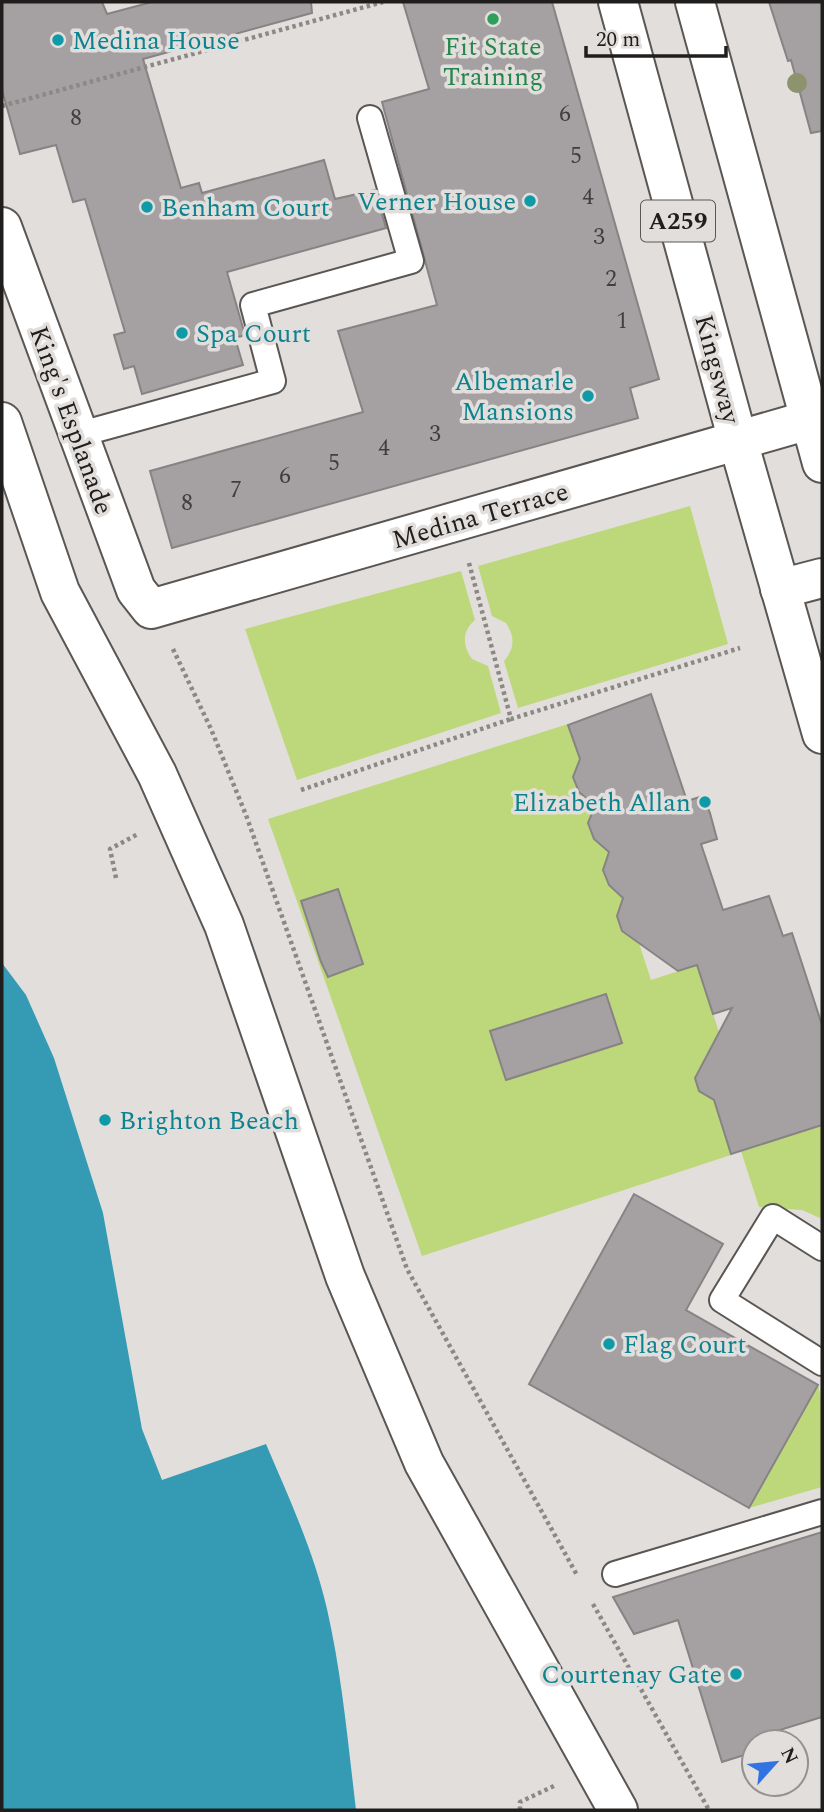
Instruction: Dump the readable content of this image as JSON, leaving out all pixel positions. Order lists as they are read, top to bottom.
{
  "streets": {
    "street": [
      "A259",
      "Kingsway",
      "King's Esplanade",
      "Medina Terrace"
    ]
  },
  "crossings": [
    ["A259", "Medina Terrace"],
    ["Kingsway", "Medina Terrace"],
    ["King's Esplanade", "Medina Terrace"]
  ],
  "places": [
    "Fit State Training",
    "Medina House",
    "Verner House",
    "Benham Court",
    "Spa Court",
    "Albemarle Mansions",
    "Elizabeth Allan",
    "Brighton Beach",
    "Flag Court",
    "Courtenay Gate"
  ],
  "house_numbers": [
    "6",
    "8",
    "5",
    "4",
    "3",
    "2",
    "1",
    "3",
    "4",
    "5",
    "6",
    "7",
    "8"
  ],
  "scale_bar": "20 m",
  "north": "top right"
}
